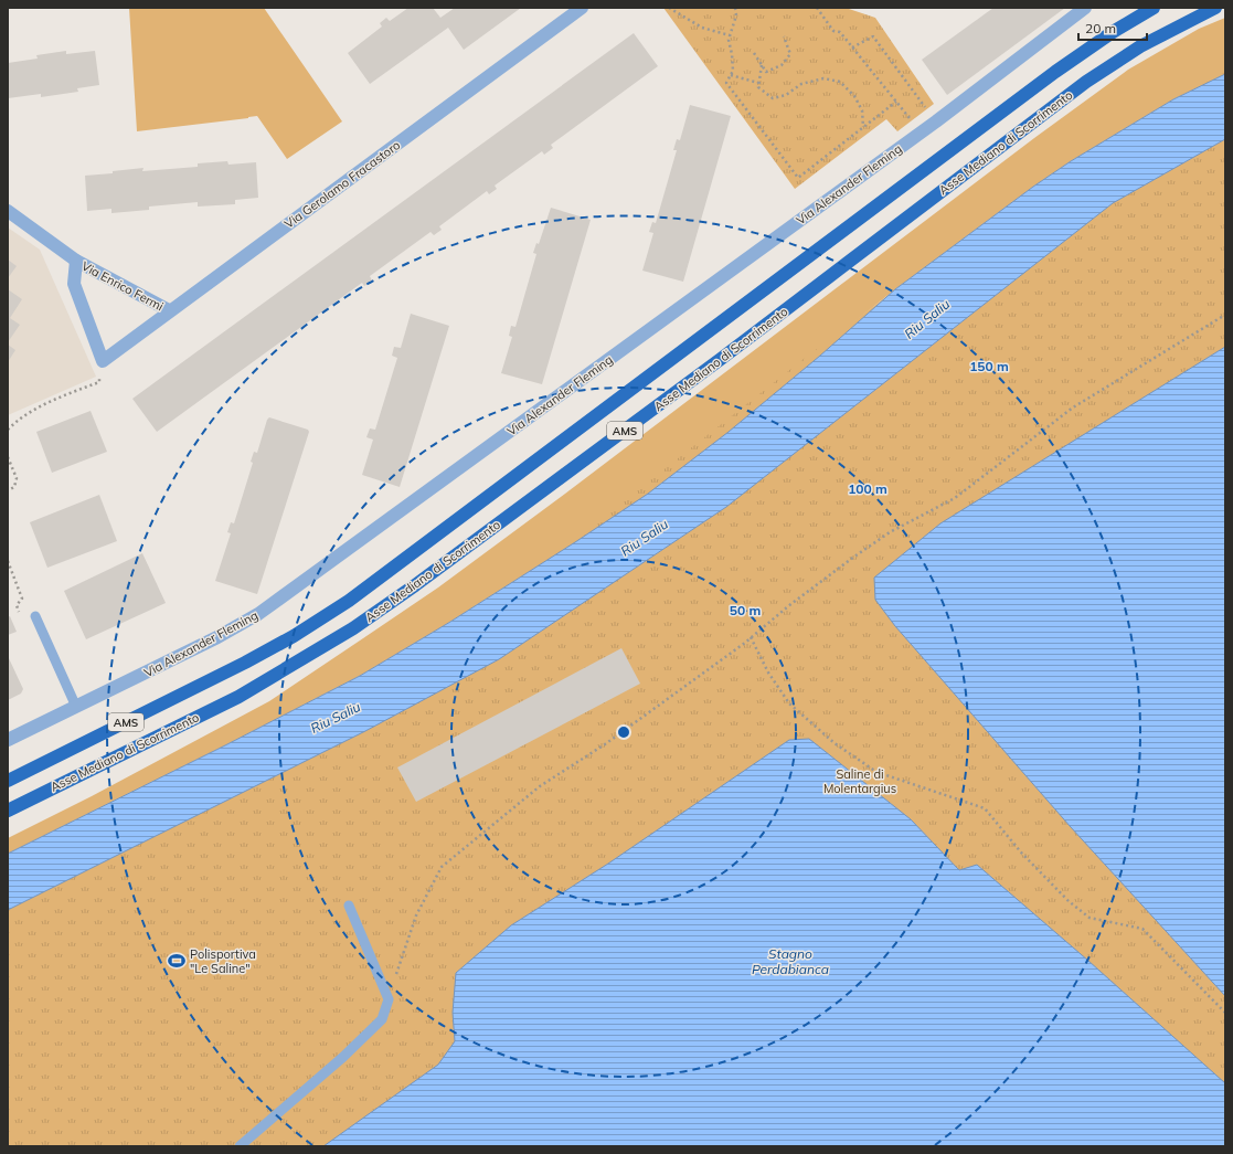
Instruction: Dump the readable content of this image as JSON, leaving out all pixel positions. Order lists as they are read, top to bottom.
{
  "streets": {
    "highway": ["Asse Mediano di Scorrimento", "AMS"],
    "street": ["Via Gerolamo Fracastoro", "Via Alexander Fleming", "Via Enrico Fermi"]
  },
  "crossings": [
    ["Via Gerolamo Fracastoro", "Via Enrico Fermi"]
  ],
  "water": ["Riu Saliu", "Stagno Perdabianca"],
  "parks": ["Saline di Molentargius"],
  "places": {
    "sports": ["Polisportiva \"Le Saline\""]
  },
  "scale_bar": "20 m",
  "rings": ["150 m", "100 m", "50 m"]
}
